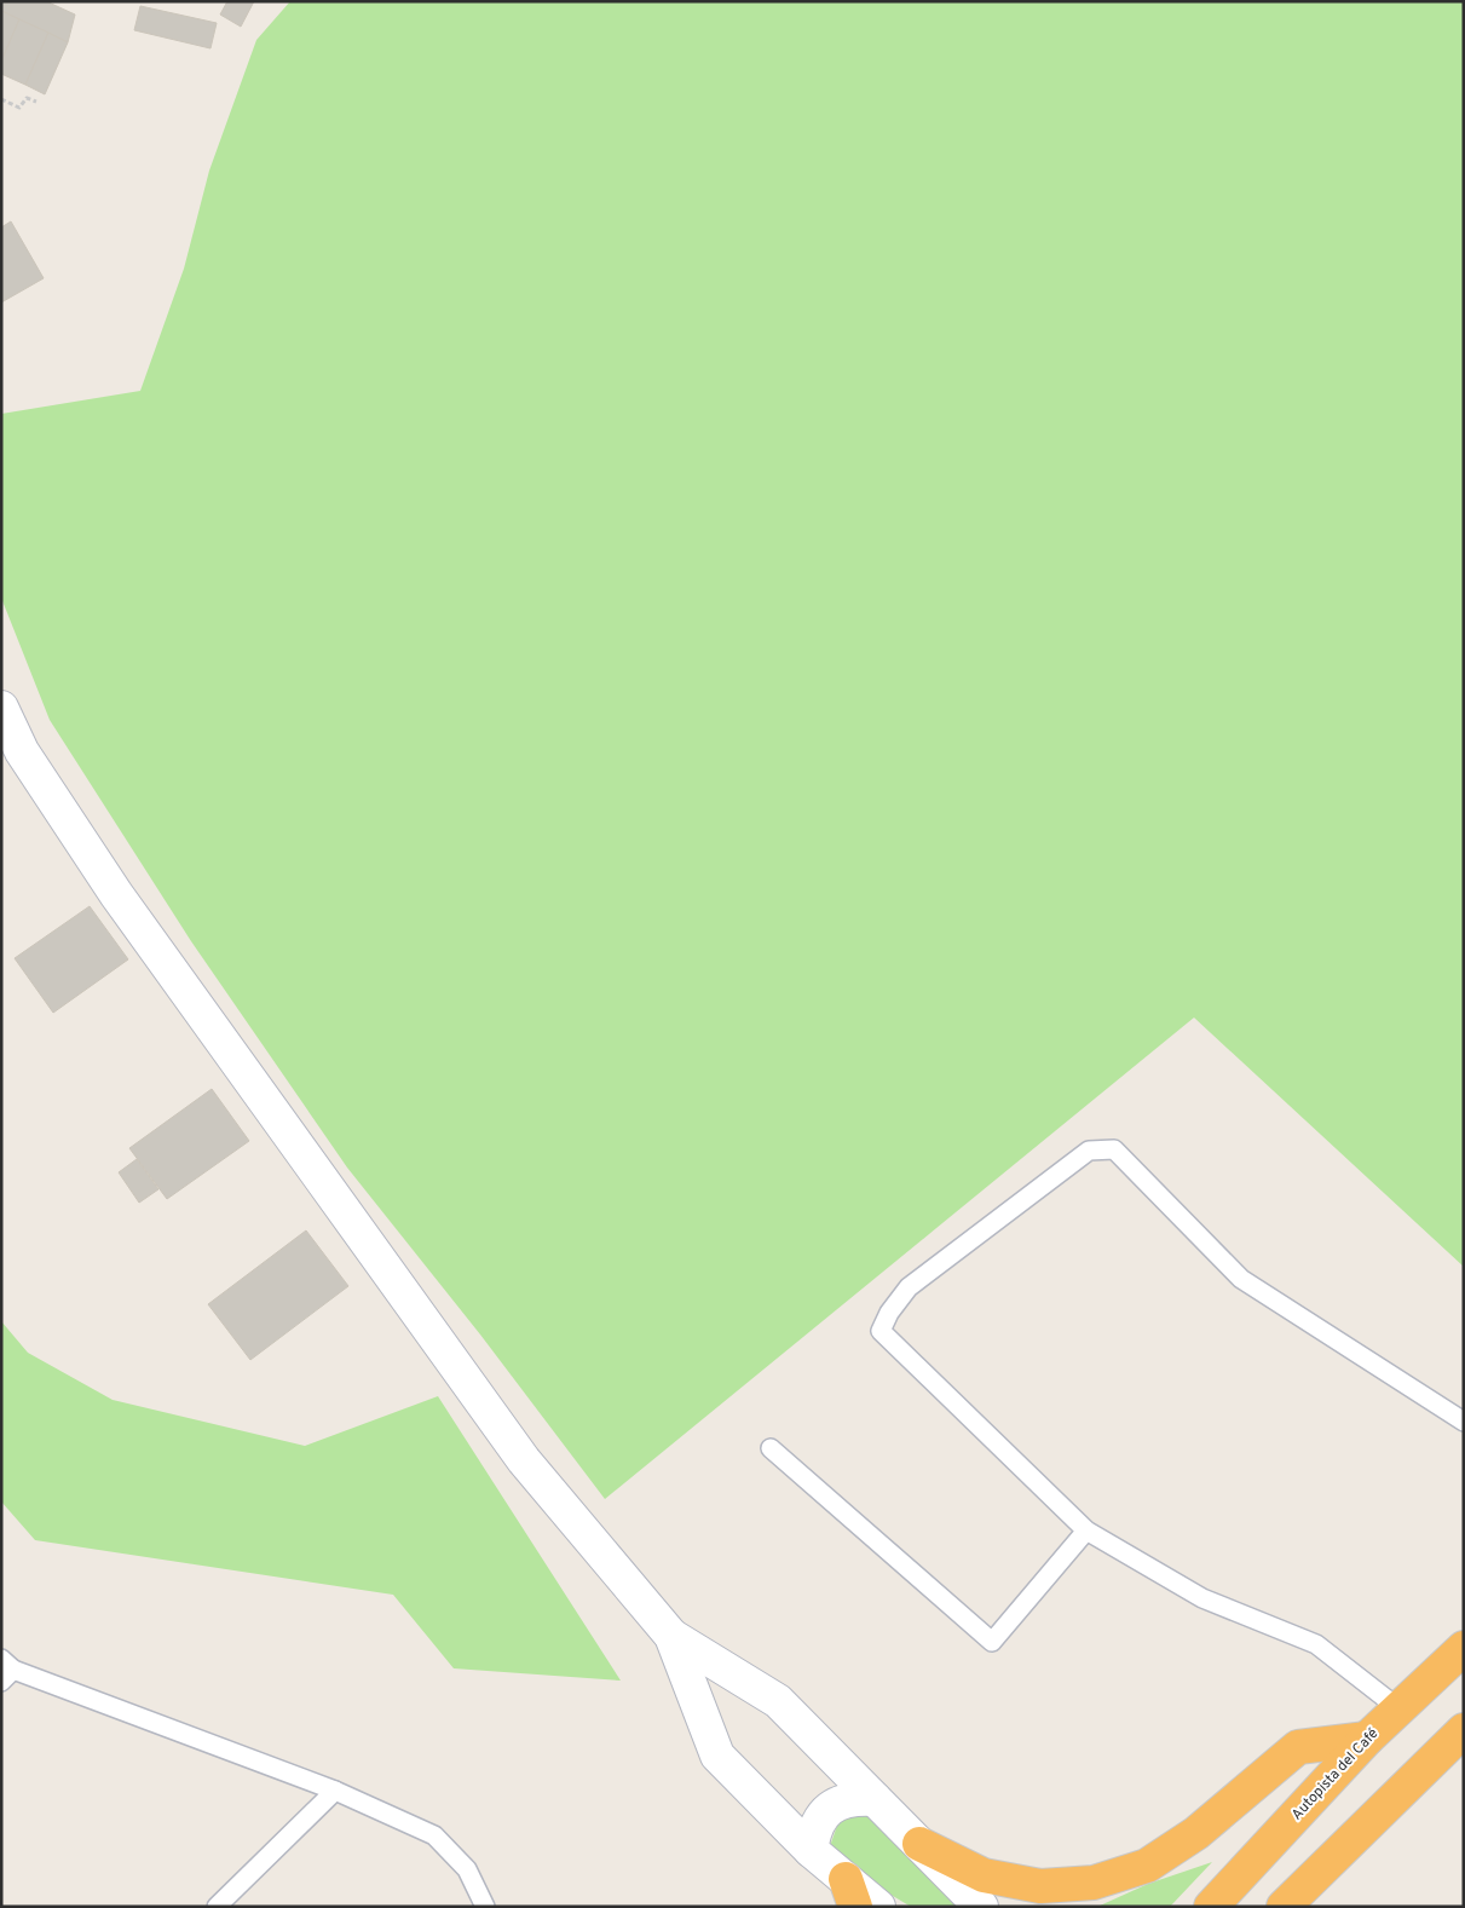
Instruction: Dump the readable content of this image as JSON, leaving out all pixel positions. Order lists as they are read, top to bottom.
{
  "streets": {
    "highway": ["Autopista del Café"]
  }
}
